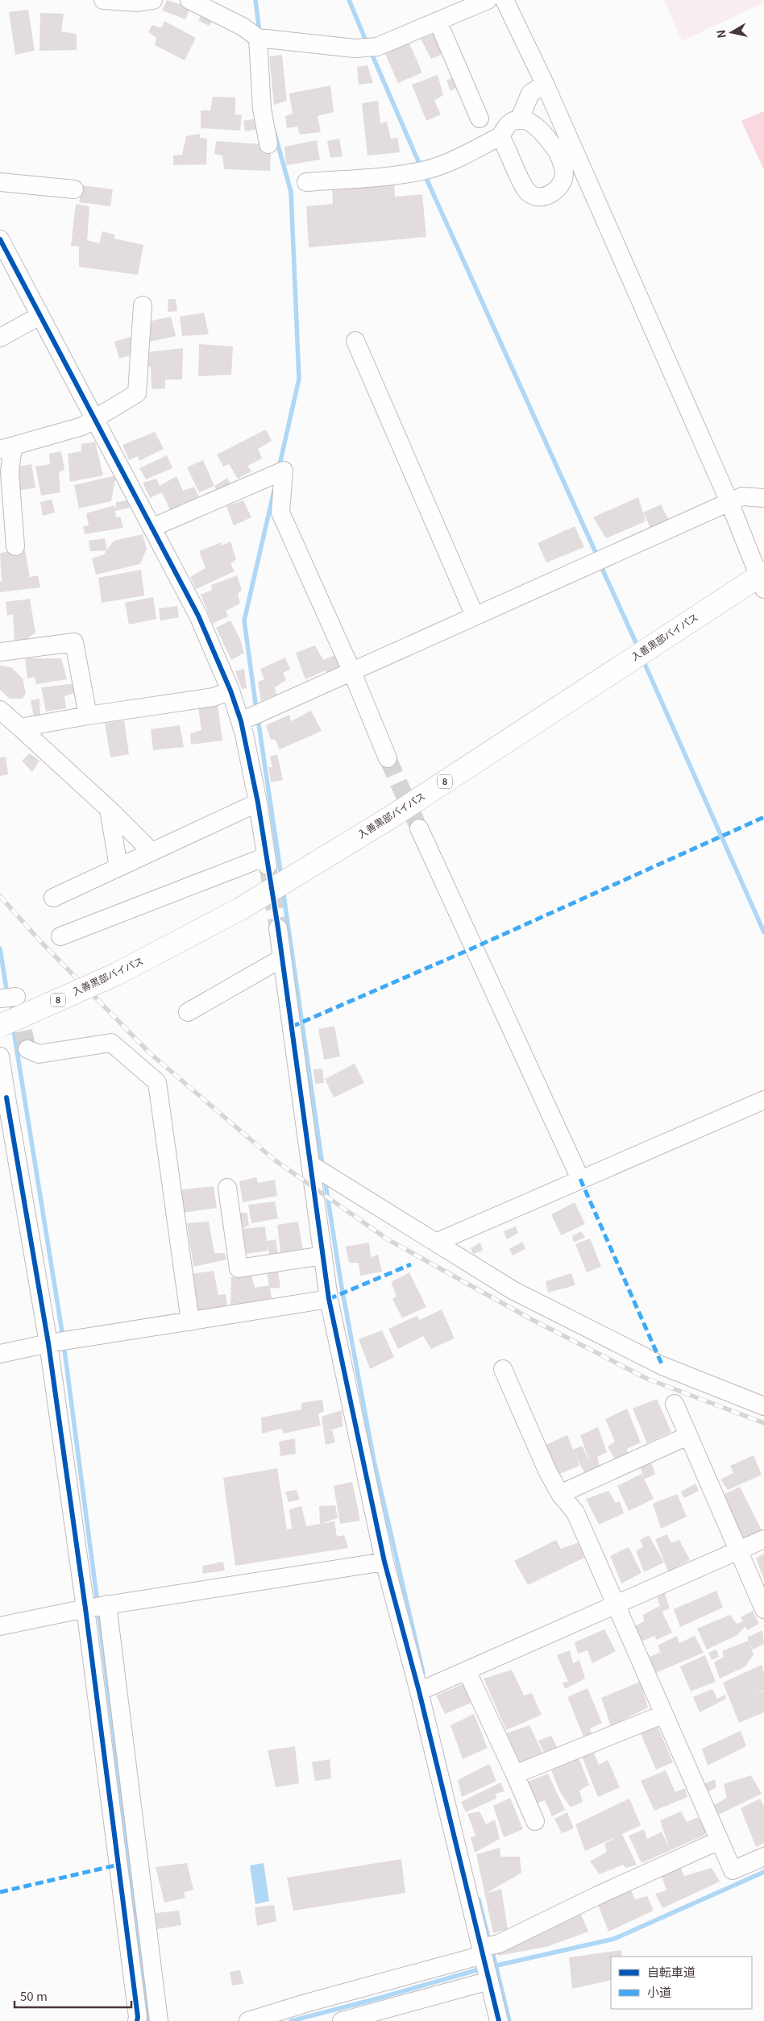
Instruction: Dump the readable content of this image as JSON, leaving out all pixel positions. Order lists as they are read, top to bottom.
{
  "streets": {
    "highway": ["入善黒部バイパス", "8"]
  },
  "legend": ["自転車道", "小道"],
  "scale_bar": "50 m",
  "north": "left"
}
